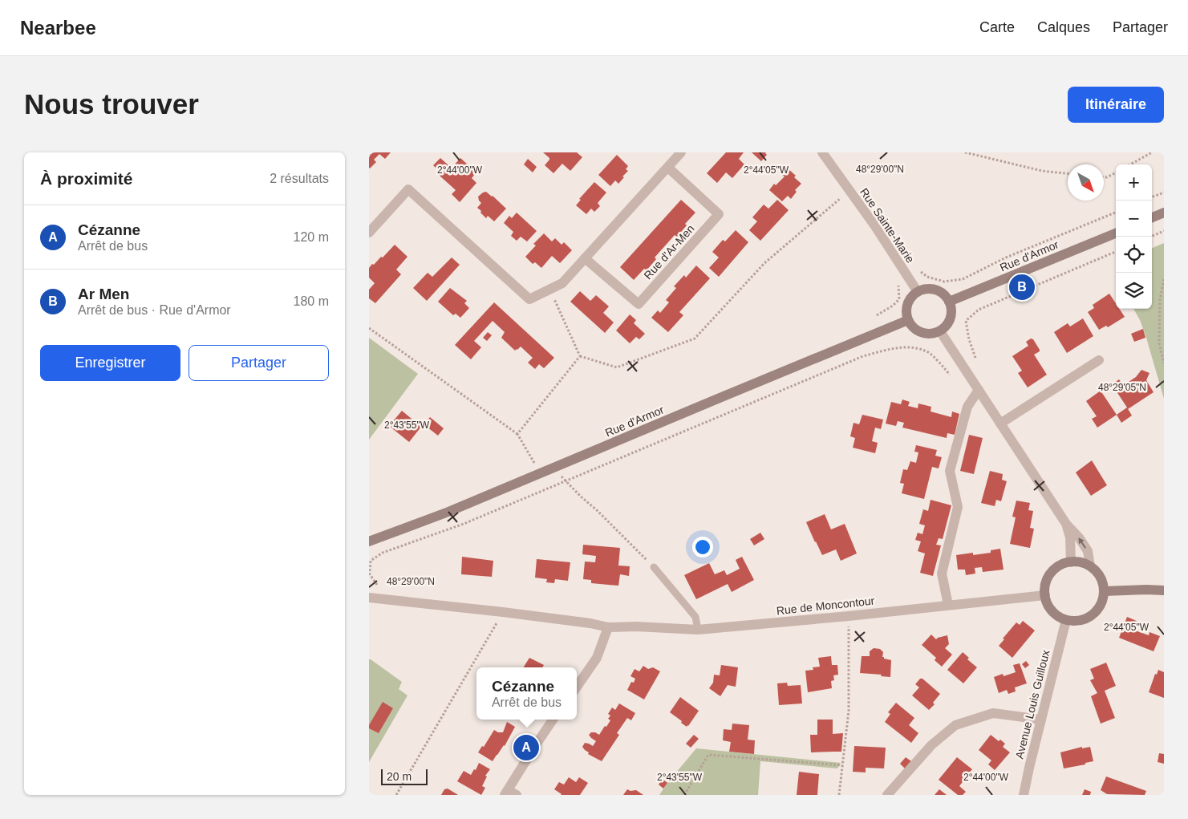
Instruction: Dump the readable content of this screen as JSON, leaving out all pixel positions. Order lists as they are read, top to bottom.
{
  "streets": {
    "main road": ["Rue d'Armor"],
    "street": [
      "Rue Sainte-Marie",
      "Rue d'Ar-Men",
      "Rue de Moncontour",
      "Avenue Louis Guilloux"
    ]
  },
  "crossings": [
    ["Rue Sainte-Marie", "Rue d'Armor"],
    ["Rue de Moncontour", "Avenue Louis Guilloux"]
  ],
  "scale_bar": "20 m",
  "north": "bottom right",
  "page": {
    "header": "Nearbee",
    "nav": ["Carte", "Calques", "Partager"],
    "buttons": [
      "Itinéraire",
      ["Enregistrer", "Partager"]
    ],
    "title": "Nous trouver",
    "heading": ["À proximité", "2 résultats"],
    "map_buttons": ["+", "−"],
    "list": [
      {
        "mark": "A",
        "name": "Cézanne",
        "note": "Arrêt de bus",
        "value": "120 m"
      },
      {
        "mark": "B",
        "name": "Ar Men",
        "note": "Arrêt de bus · Rue d'Armor",
        "value": "180 m"
      }
    ],
    "pins": ["B", "A"],
    "popup": ["Cézanne", "Arrêt de bus"],
    "scale": "20 m"
  },
  "coordinates": [
    "48°29'00\"N",
    "2°44'00\"W",
    "2°44'05\"W",
    "48°29'05\"N",
    "2°43'55\"W"
  ]
}
